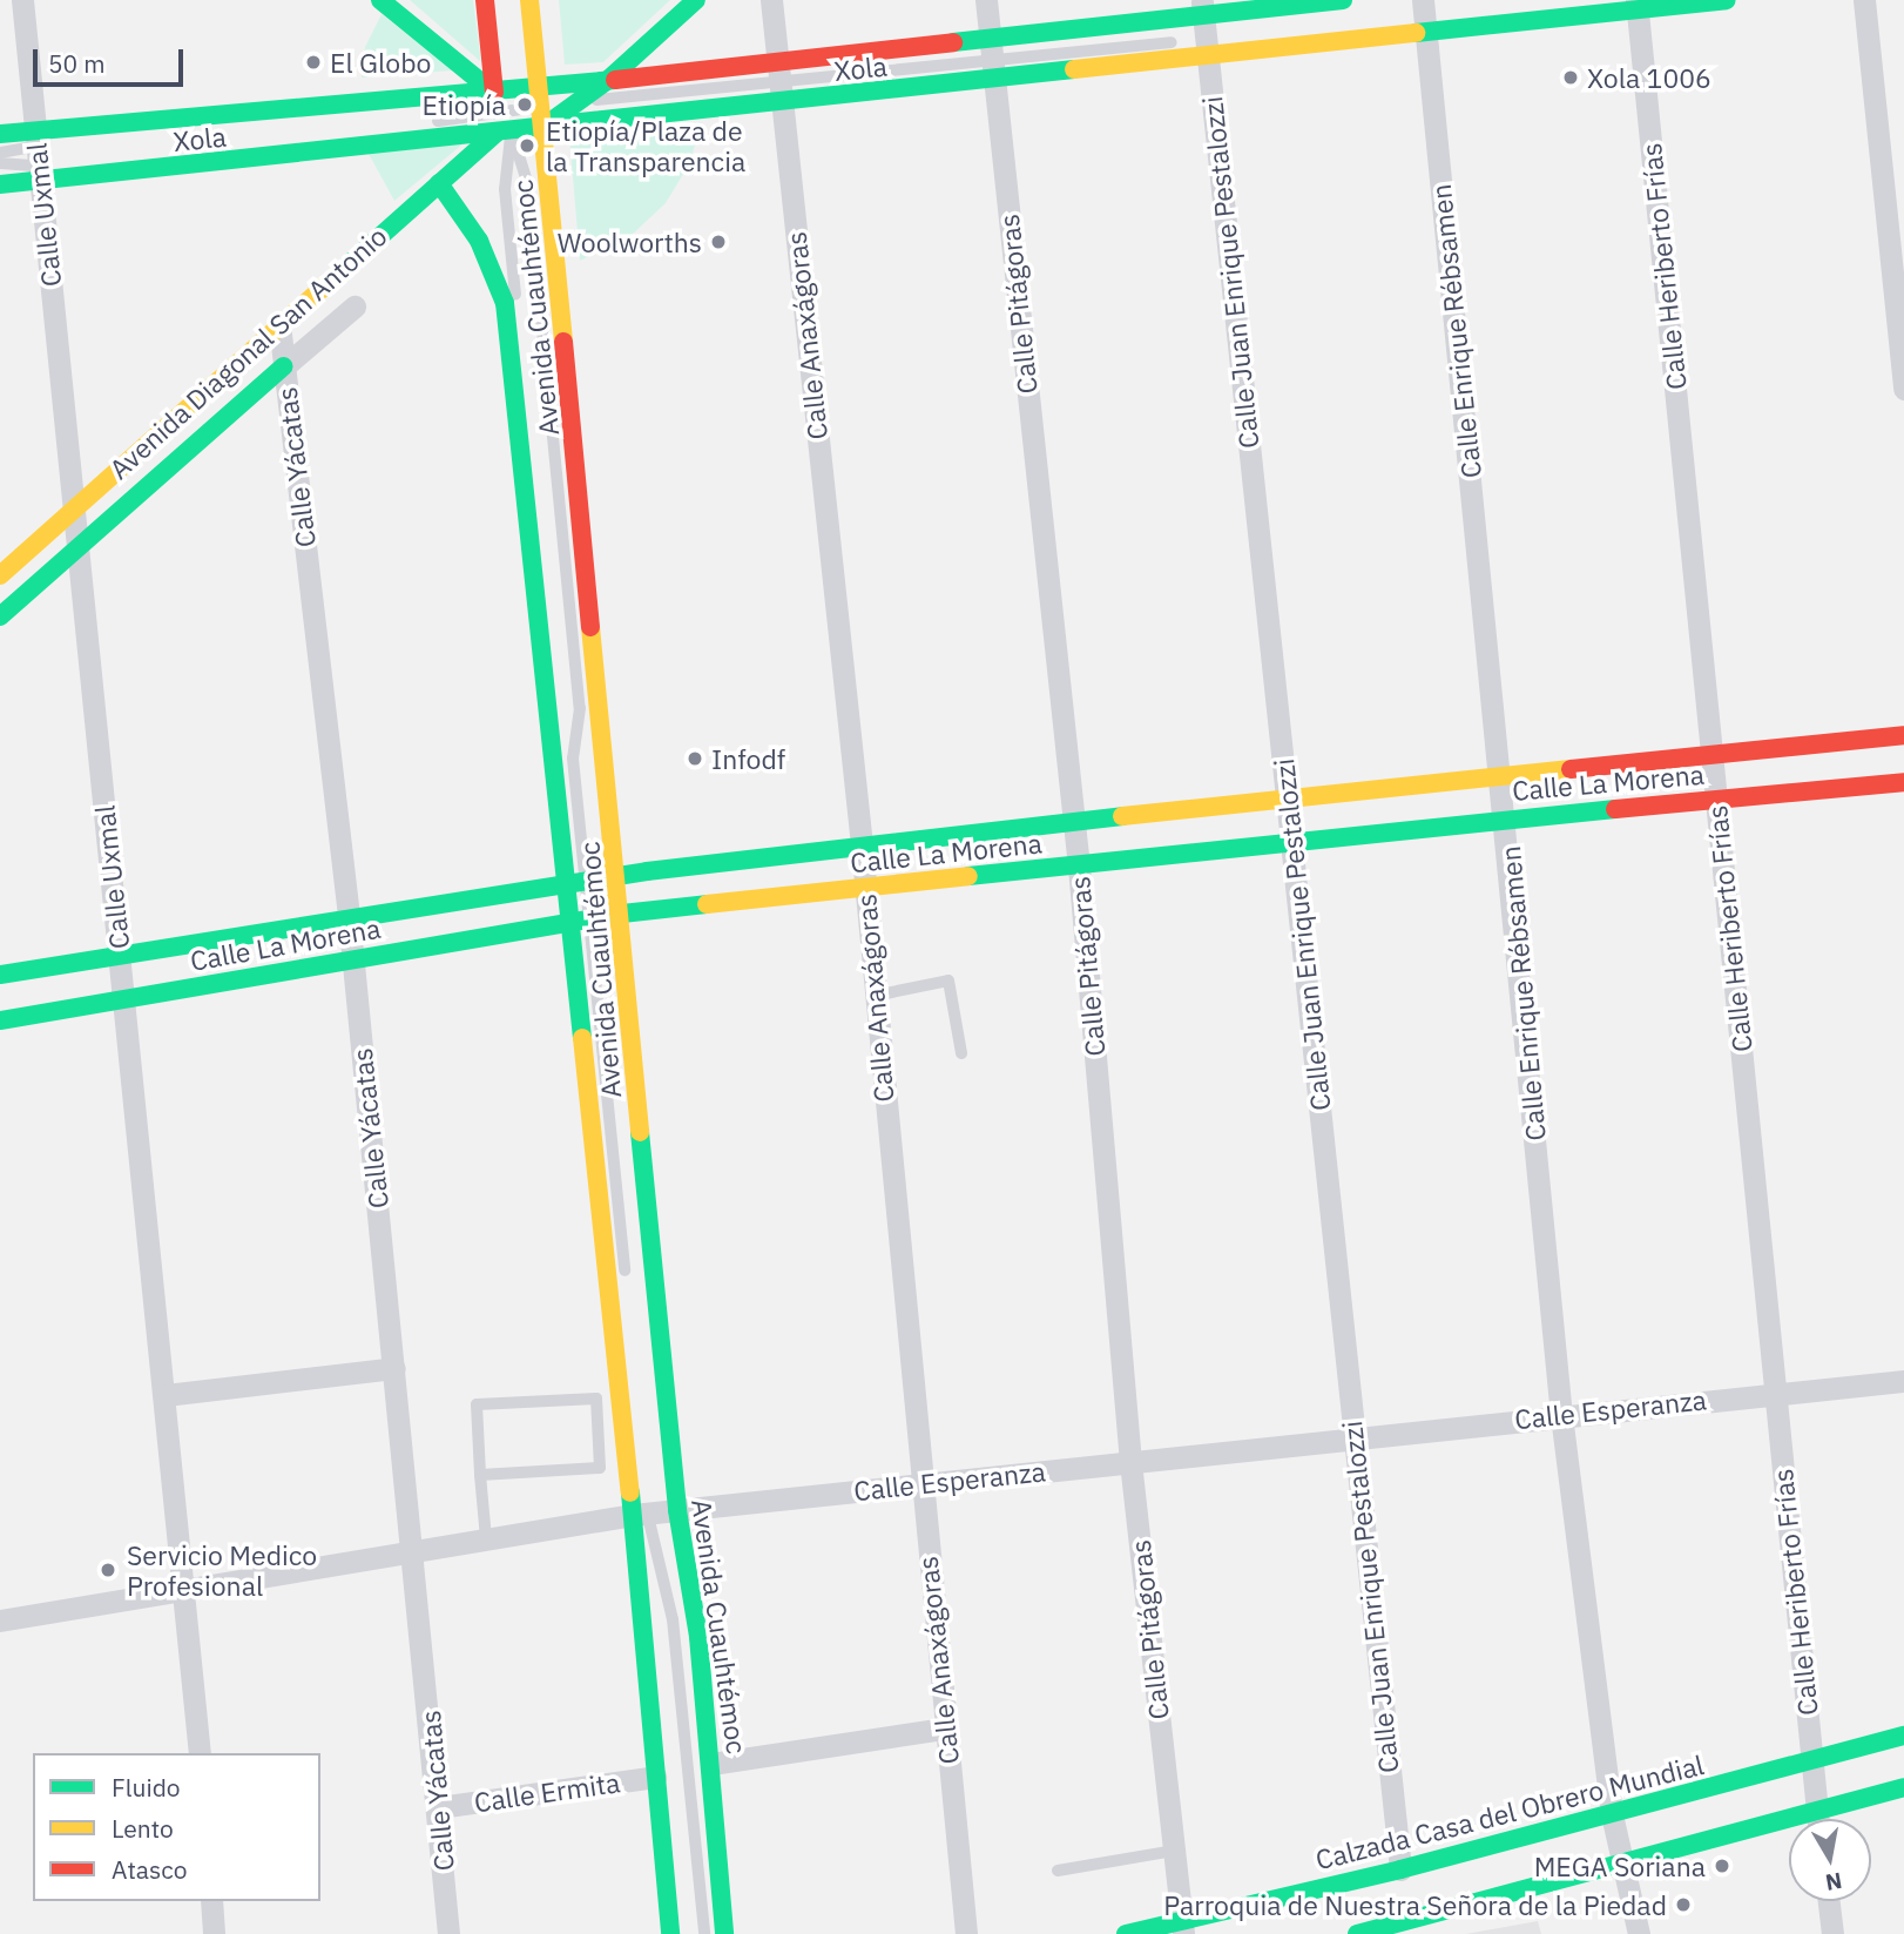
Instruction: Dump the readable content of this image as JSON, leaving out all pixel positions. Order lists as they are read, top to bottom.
{
  "streets": {
    "main road": [
      "Xola",
      "Avenida Cuauhtémoc",
      "Avenida Diagonal San Antonio",
      "Calle La Morena",
      "Calzada Casa del Obrero Mundial"
    ],
    "street": [
      "Calle Uxmal",
      "Calle Heriberto Frías",
      "Calle Juan Enrique Pestalozzi",
      "Calle Pitágoras",
      "Calle Enrique Rébsamen",
      "Calle Anaxágoras",
      "Calle Yácatas",
      "Calle Esperanza",
      "Calle Ermita"
    ]
  },
  "crossings": [
    ["Xola", "Calle Uxmal"],
    ["Xola", "Calle Heriberto Frías"],
    ["Xola", "Calle Juan Enrique Pestalozzi"],
    ["Xola", "Calle Pitágoras"],
    ["Xola", "Avenida Cuauhtémoc"],
    ["Xola", "Calle Enrique Rébsamen"],
    ["Xola", "Calle Anaxágoras"],
    ["Xola", "Avenida Diagonal San Antonio"],
    ["Calle Uxmal", "Avenida Diagonal San Antonio"],
    ["Calle Uxmal", "Calle La Morena"],
    ["Calle Uxmal", "Calle Esperanza"],
    ["Calle Heriberto Frías", "Calle La Morena"],
    ["Calle Heriberto Frías", "Calle Esperanza"],
    ["Calle Heriberto Frías", "Calzada Casa del Obrero Mundial"],
    ["Calle Juan Enrique Pestalozzi", "Calle La Morena"],
    ["Calle Juan Enrique Pestalozzi", "Calle Esperanza"],
    ["Calle Juan Enrique Pestalozzi", "Calzada Casa del Obrero Mundial"],
    ["Calle Pitágoras", "Calle La Morena"],
    ["Calle Pitágoras", "Calle Esperanza"],
    ["Calle Pitágoras", "Calzada Casa del Obrero Mundial"],
    ["Avenida Cuauhtémoc", "Avenida Diagonal San Antonio"],
    ["Avenida Cuauhtémoc", "Calle La Morena"],
    ["Avenida Cuauhtémoc", "Calle Esperanza"],
    ["Avenida Cuauhtémoc", "Calle Ermita"],
    ["Calle Enrique Rébsamen", "Calle La Morena"],
    ["Calle Enrique Rébsamen", "Calle Esperanza"],
    ["Calle Enrique Rébsamen", "Calzada Casa del Obrero Mundial"],
    ["Calle Anaxágoras", "Calle La Morena"],
    ["Calle Anaxágoras", "Calle Esperanza"],
    ["Avenida Diagonal San Antonio", "Calle Yácatas"],
    ["Calle Yácatas", "Calle La Morena"],
    ["Calle Yácatas", "Calle Esperanza"],
    ["Calle Yácatas", "Calle Ermita"]
  ],
  "places": [
    "El Globo",
    "Xola 1006",
    "Etiopía",
    "Etiopía/Plaza de la Transparencia",
    "Woolworths",
    "Infodf",
    "Servicio Medico Profesional",
    "MEGA Soriana",
    "Parroquia de Nuestra Señora de la Piedad"
  ],
  "legend": ["Fluido", "Lento", "Atasco"],
  "scale_bar": "50 m",
  "north": "bottom"
}
